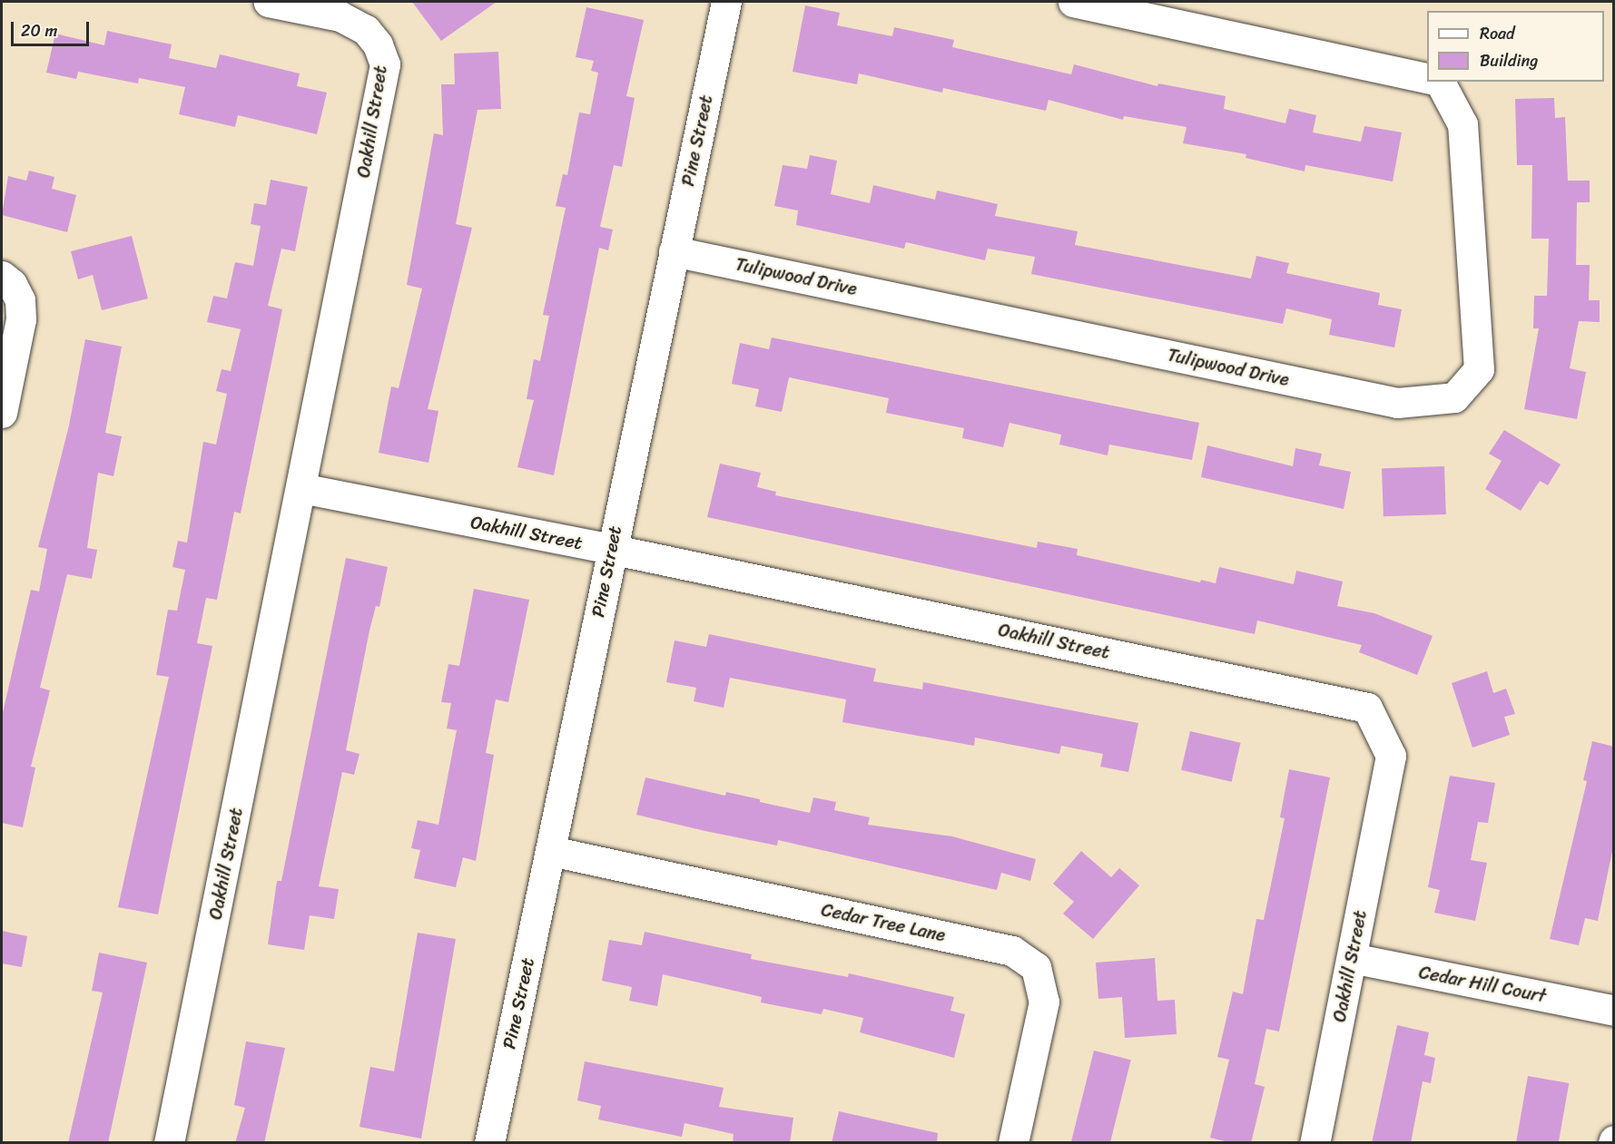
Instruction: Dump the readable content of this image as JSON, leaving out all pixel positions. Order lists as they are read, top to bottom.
{
  "streets": {
    "street": [
      "Oakhill Street",
      "Pine Street",
      "Tulipwood Drive",
      "Cedar Tree Lane",
      "Cedar Hill Court"
    ]
  },
  "crossings": [
    ["Oakhill Street", "Pine Street"],
    ["Oakhill Street", "Cedar Hill Court"],
    ["Pine Street", "Tulipwood Drive"],
    ["Pine Street", "Cedar Tree Lane"]
  ],
  "legend": ["Road", "Building"],
  "scale_bar": "20 m"
}
